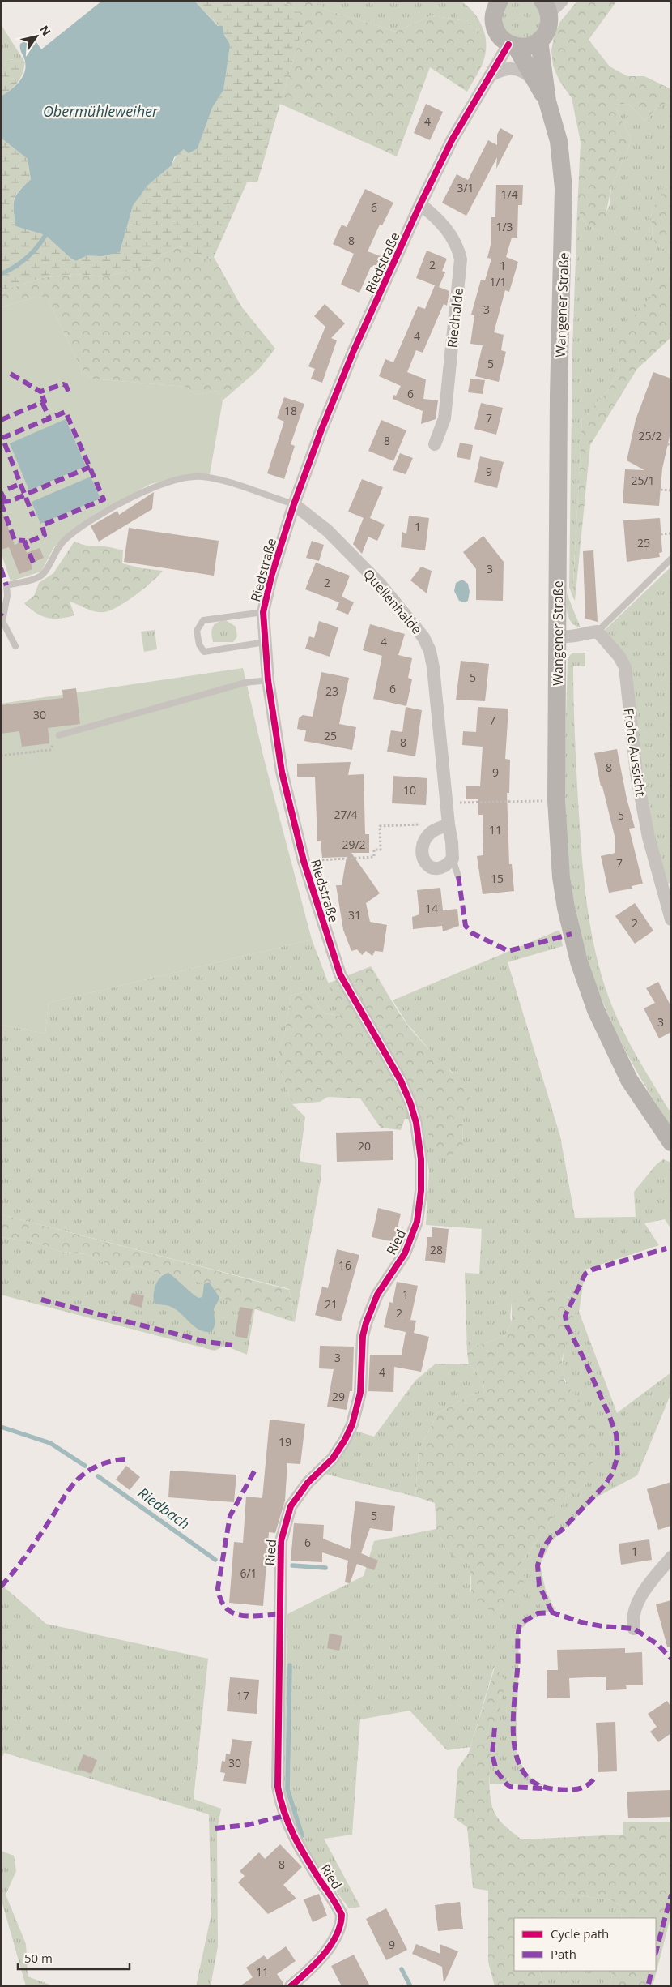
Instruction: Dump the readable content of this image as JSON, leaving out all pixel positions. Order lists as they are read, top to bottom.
{
  "streets": {
    "main road": ["Wangener Straße"],
    "street": [
      "Riedstraße",
      "Riedhalde",
      "Quellenhalde",
      "Frohe Aussicht",
      "Ried"
    ]
  },
  "crossings": [
    ["Riedstraße", "Wangener Straße"],
    ["Riedstraße", "Riedhalde"],
    ["Riedstraße", "Quellenhalde"],
    ["Riedstraße", "Ried"]
  ],
  "water": ["Obermühleweiher", "Riedbach"],
  "house_numbers": [
    "4",
    "3/1",
    "1/4",
    "6",
    "1/3",
    "8",
    "2",
    "1",
    "1/1",
    "3",
    "4",
    "5",
    "6",
    "18",
    "7",
    "25/2",
    "8",
    "9",
    "25/1",
    "1",
    "25",
    "3",
    "2",
    "4",
    "5",
    "6",
    "23",
    "30",
    "7",
    "25",
    "8",
    "8",
    "9",
    "10",
    "27/4",
    "5",
    "11",
    "29/2",
    "7",
    "15",
    "14",
    "31",
    "2",
    "3",
    "20",
    "28",
    "16",
    "1",
    "21",
    "2",
    "3",
    "4",
    "29",
    "19",
    "5",
    "6",
    "1",
    "6/1",
    "17",
    "30",
    "8",
    "9",
    "11"
  ],
  "legend": ["Cycle path", "Path"],
  "scale_bar": "50 m",
  "north": "top right"
}
